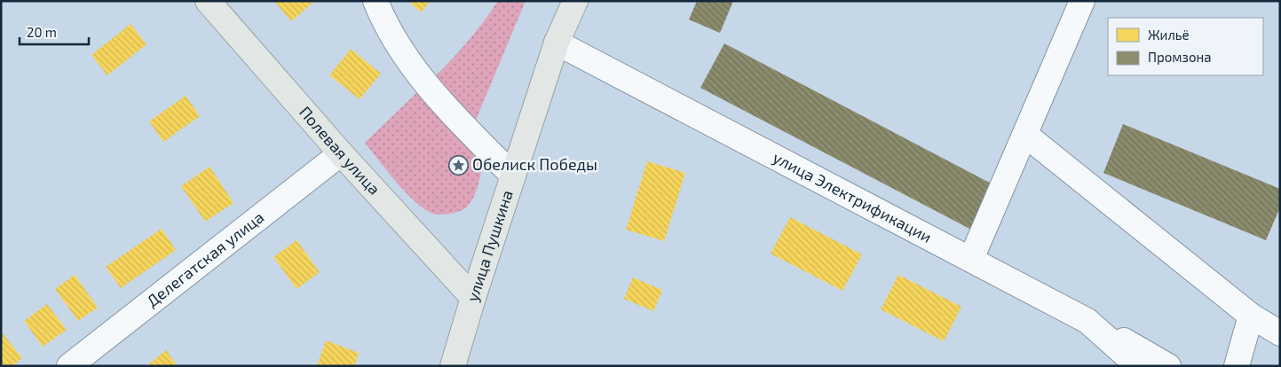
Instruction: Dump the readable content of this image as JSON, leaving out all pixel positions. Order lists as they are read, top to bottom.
{
  "streets": {
    "main road": ["Полевая улица", "улица Пушкина"],
    "street": ["улица Электрификации", "Делегатская улица"]
  },
  "crossings": [
    ["Полевая улица", "улица Пушкина"],
    ["Полевая улица", "Делегатская улица"],
    ["улица Электрификации", "улица Пушкина"]
  ],
  "places": {
    "place": ["Обелиск Победы"]
  },
  "legend": ["Жильё", "Промзона"],
  "scale_bar": "20 m"
}
